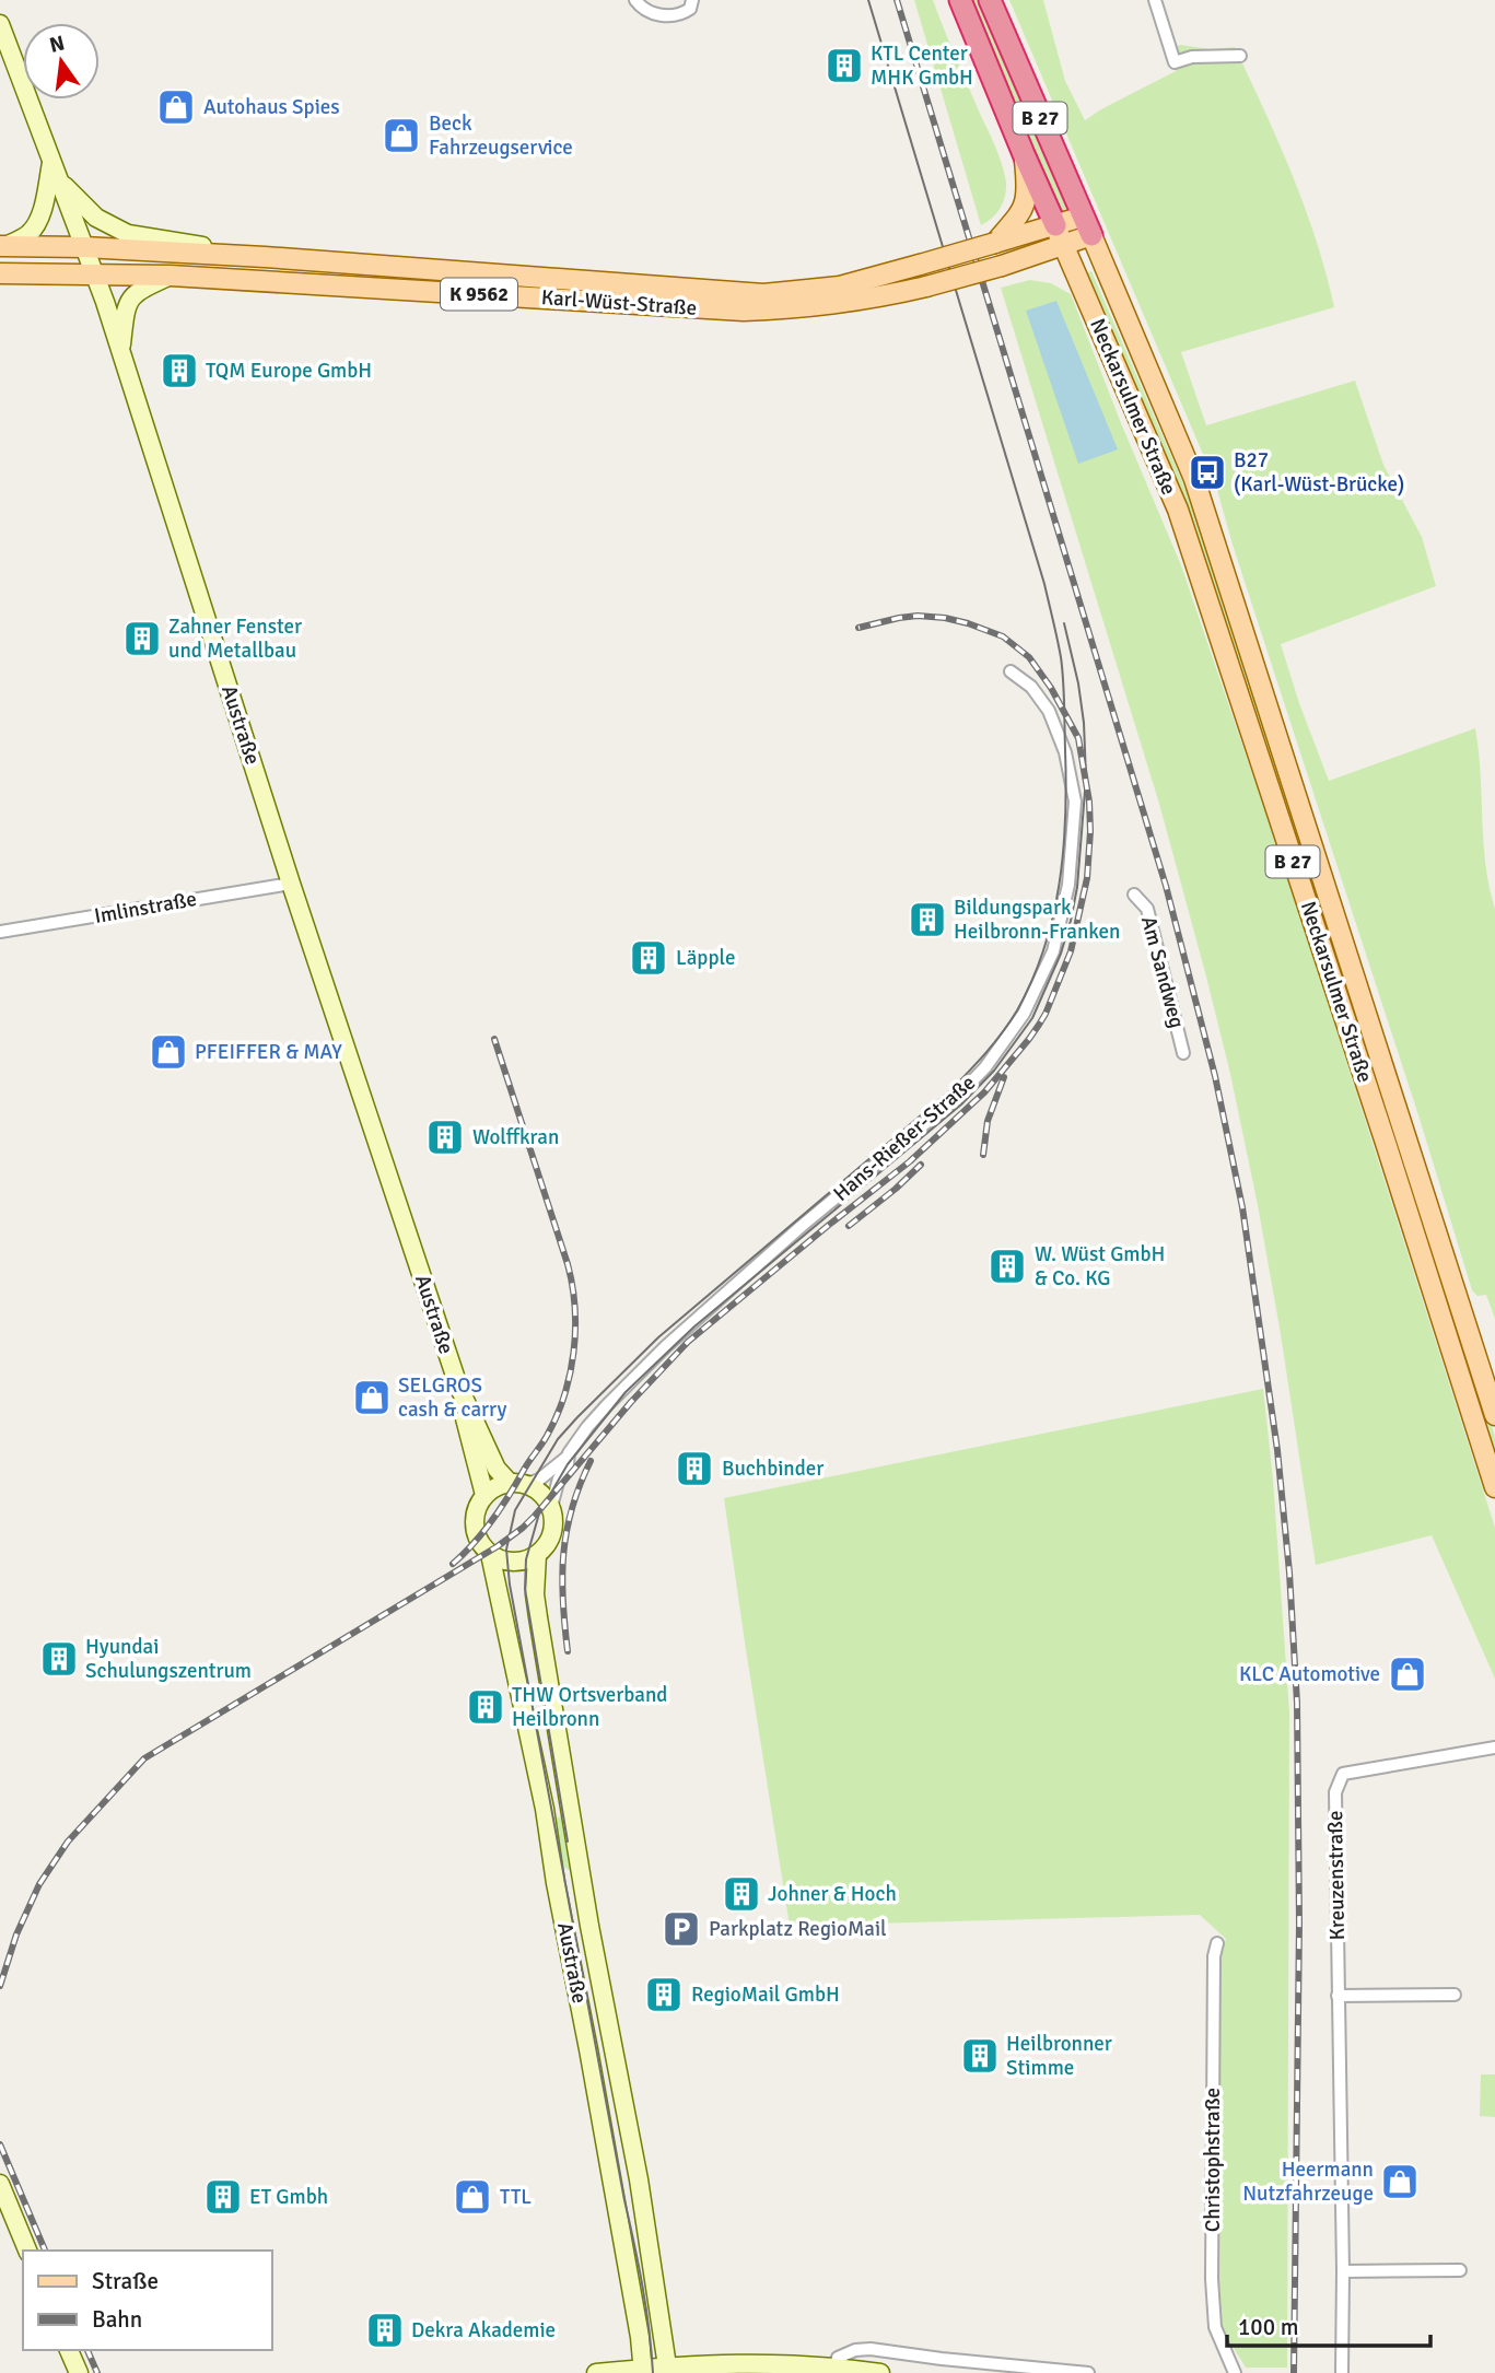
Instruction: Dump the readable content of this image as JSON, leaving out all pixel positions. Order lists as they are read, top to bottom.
{
  "streets": {
    "highway": ["B 27"],
    "main road": [
      "K 9562",
      "Karl-Wüst-Straße",
      "Neckarsulmer Straße",
      "Austraße"
    ],
    "street": [
      "Imlinstraße",
      "Am Sandweg",
      "Hans-Rießer-Straße",
      "Kreuzenstraße",
      "Christophstraße"
    ]
  },
  "crossings": [
    ["B 27", "Karl-Wüst-Straße"],
    ["B 27", "Neckarsulmer Straße"],
    ["Karl-Wüst-Straße", "Neckarsulmer Straße"],
    ["Karl-Wüst-Straße", "Austraße"],
    ["Austraße", "Imlinstraße"],
    ["Austraße", "Hans-Rießer-Straße"]
  ],
  "places": {
    "building": [
      "KTL Center MHK GmbH",
      "TQM Europe GmbH",
      "Zahner Fenster und Metallbau",
      "Bildungspark Heilbronn-Franken",
      "Läpple",
      "Wolffkran",
      "W. Wüst GmbH & Co. KG",
      "Buchbinder",
      "Hyundai Schulungszentrum",
      "THW Ortsverband Heilbronn",
      "Johner & Hoch",
      "RegioMail GmbH",
      "Heilbronner Stimme",
      "ET Gmbh",
      "Dekra Akademie"
    ],
    "shop": [
      "Autohaus Spies",
      "Beck Fahrzeugservice",
      "PFEIFFER & MAY",
      "SELGROS cash & carry",
      "KLC Automotive",
      "Heermann Nutzfahrzeuge",
      "TTL"
    ],
    "bus stop": ["B27 (Karl-Wüst-Brücke)"],
    "parking": ["Parkplatz RegioMail"]
  },
  "legend": ["Straße", "Bahn"],
  "scale_bar": "100 m",
  "north": "top"
}
